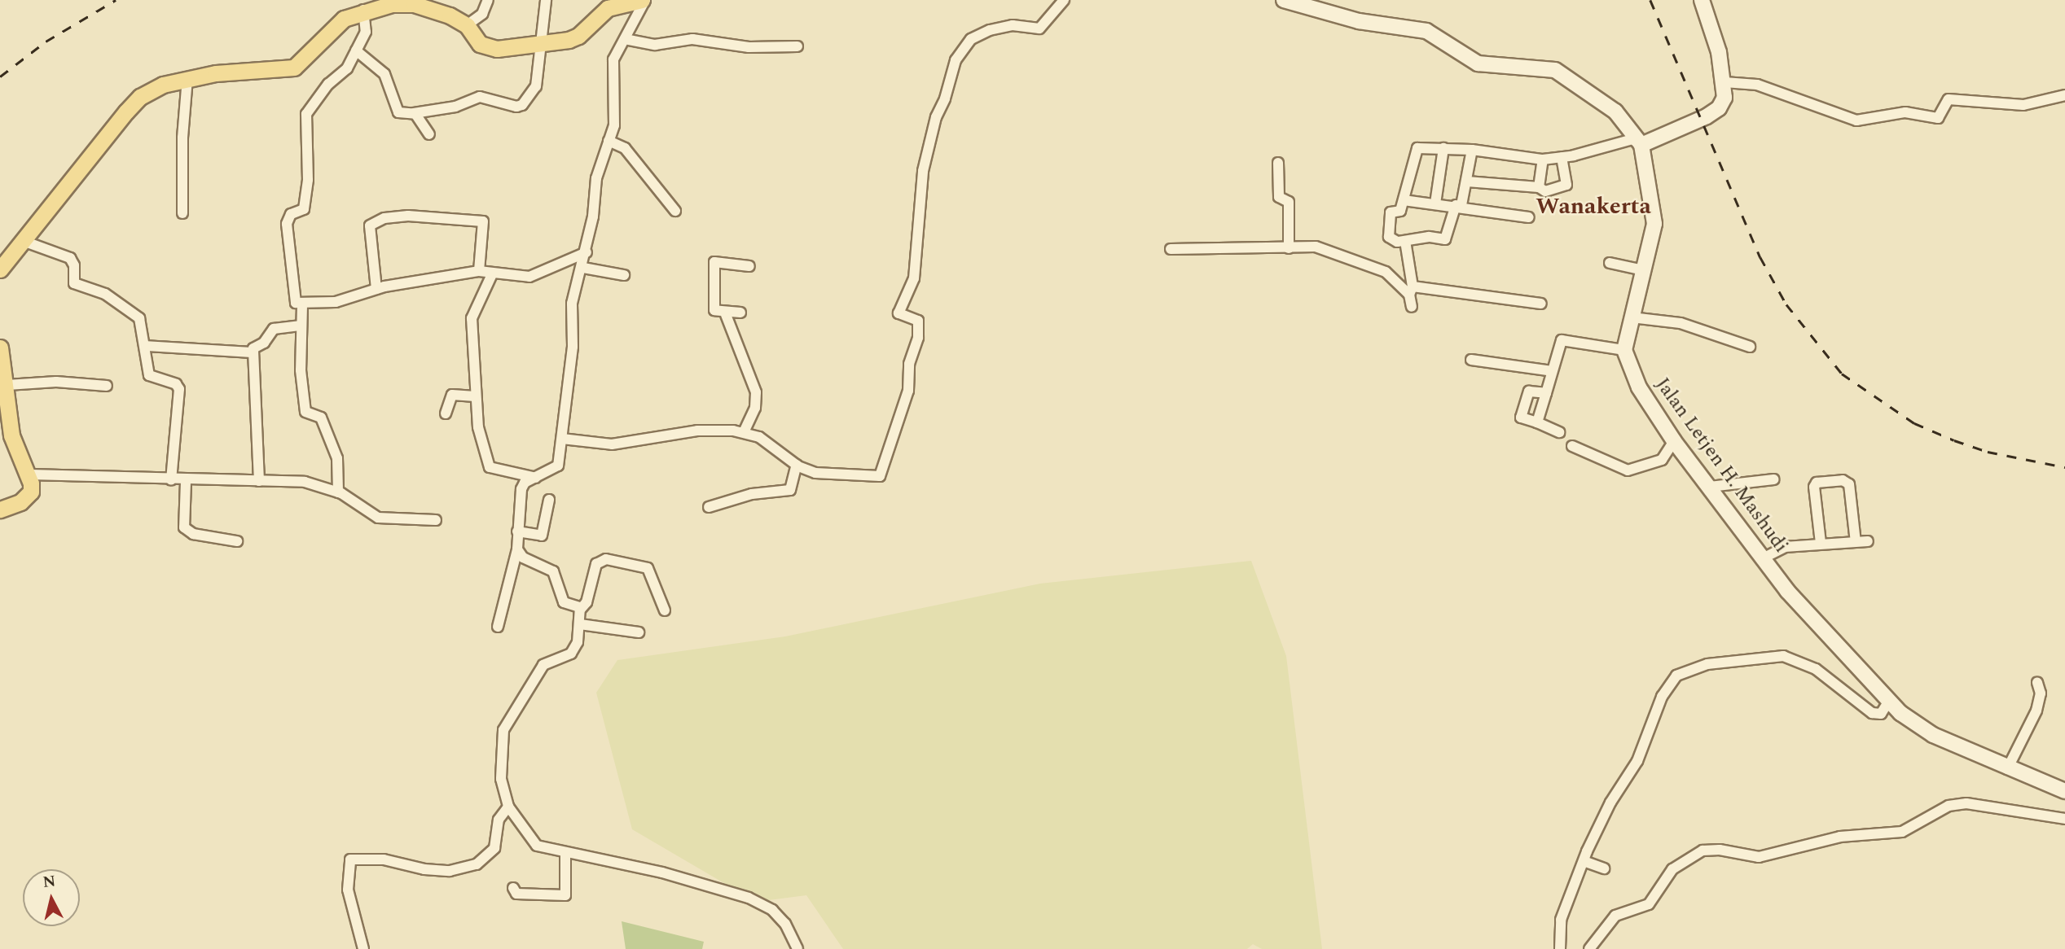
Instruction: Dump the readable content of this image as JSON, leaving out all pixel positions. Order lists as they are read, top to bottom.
{
  "streets": {
    "main road": ["Jalan Letjen H. Mashudi"]
  },
  "districts": ["Wanakerta"],
  "north": "top"
}
